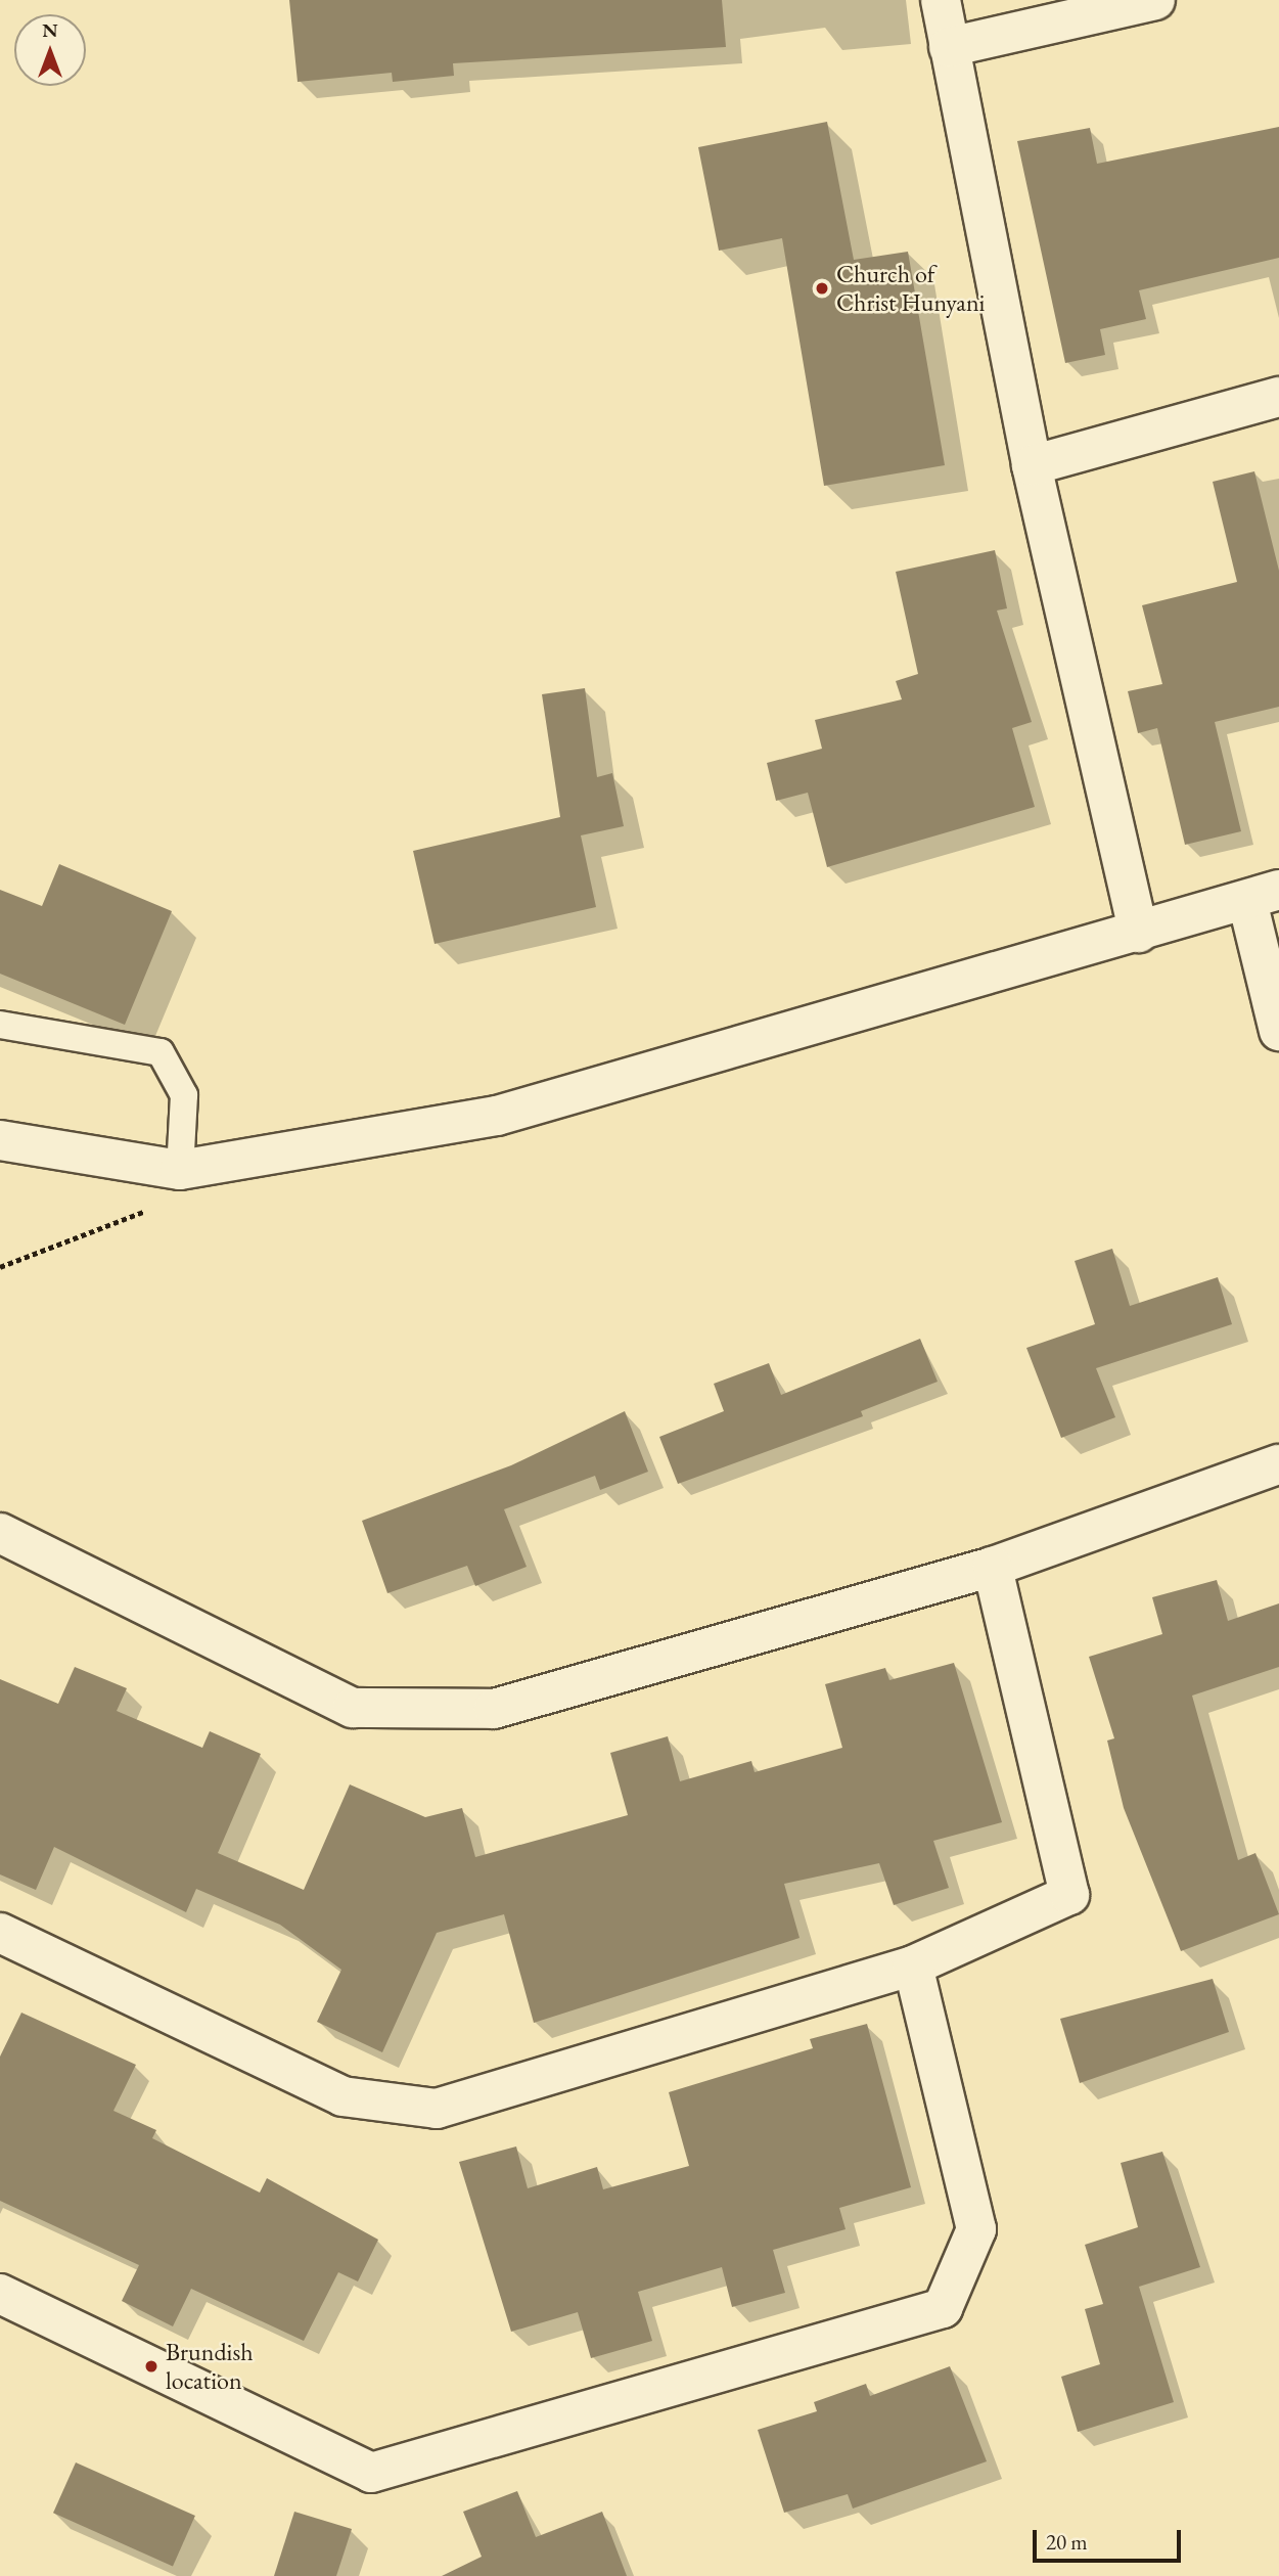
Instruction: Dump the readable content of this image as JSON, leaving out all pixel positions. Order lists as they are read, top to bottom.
{
  "places": ["Church of Christ Hunyani", "Brundish location"],
  "scale_bar": "20 m",
  "north": "top"
}
